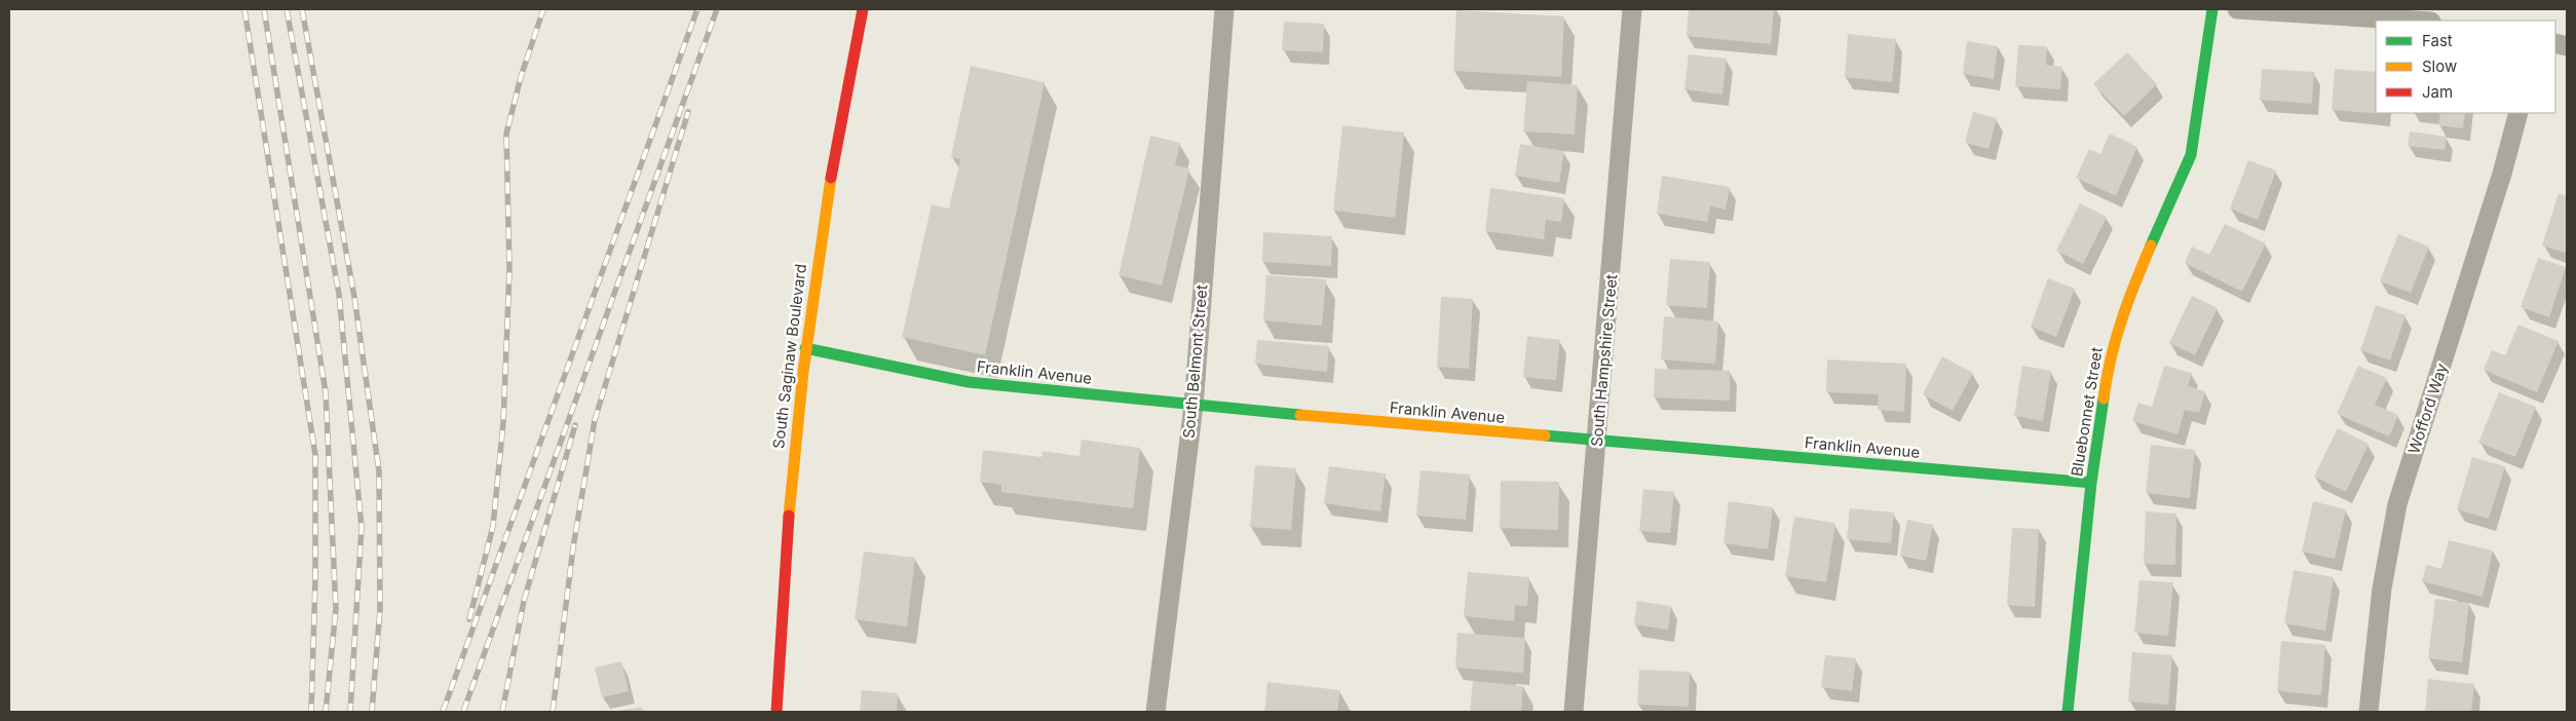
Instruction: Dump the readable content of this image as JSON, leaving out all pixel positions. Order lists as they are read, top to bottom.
{
  "streets": {
    "street": [
      "South Saginaw Boulevard",
      "South Hampshire Street",
      "South Belmont Street",
      "Franklin Avenue",
      "Wofford Way",
      "Bluebonnet Street"
    ]
  },
  "crossings": [
    ["South Saginaw Boulevard", "Franklin Avenue"],
    ["South Hampshire Street", "Franklin Avenue"],
    ["South Belmont Street", "Franklin Avenue"],
    ["Franklin Avenue", "Bluebonnet Street"]
  ],
  "legend": ["Fast", "Slow", "Jam"]
}
